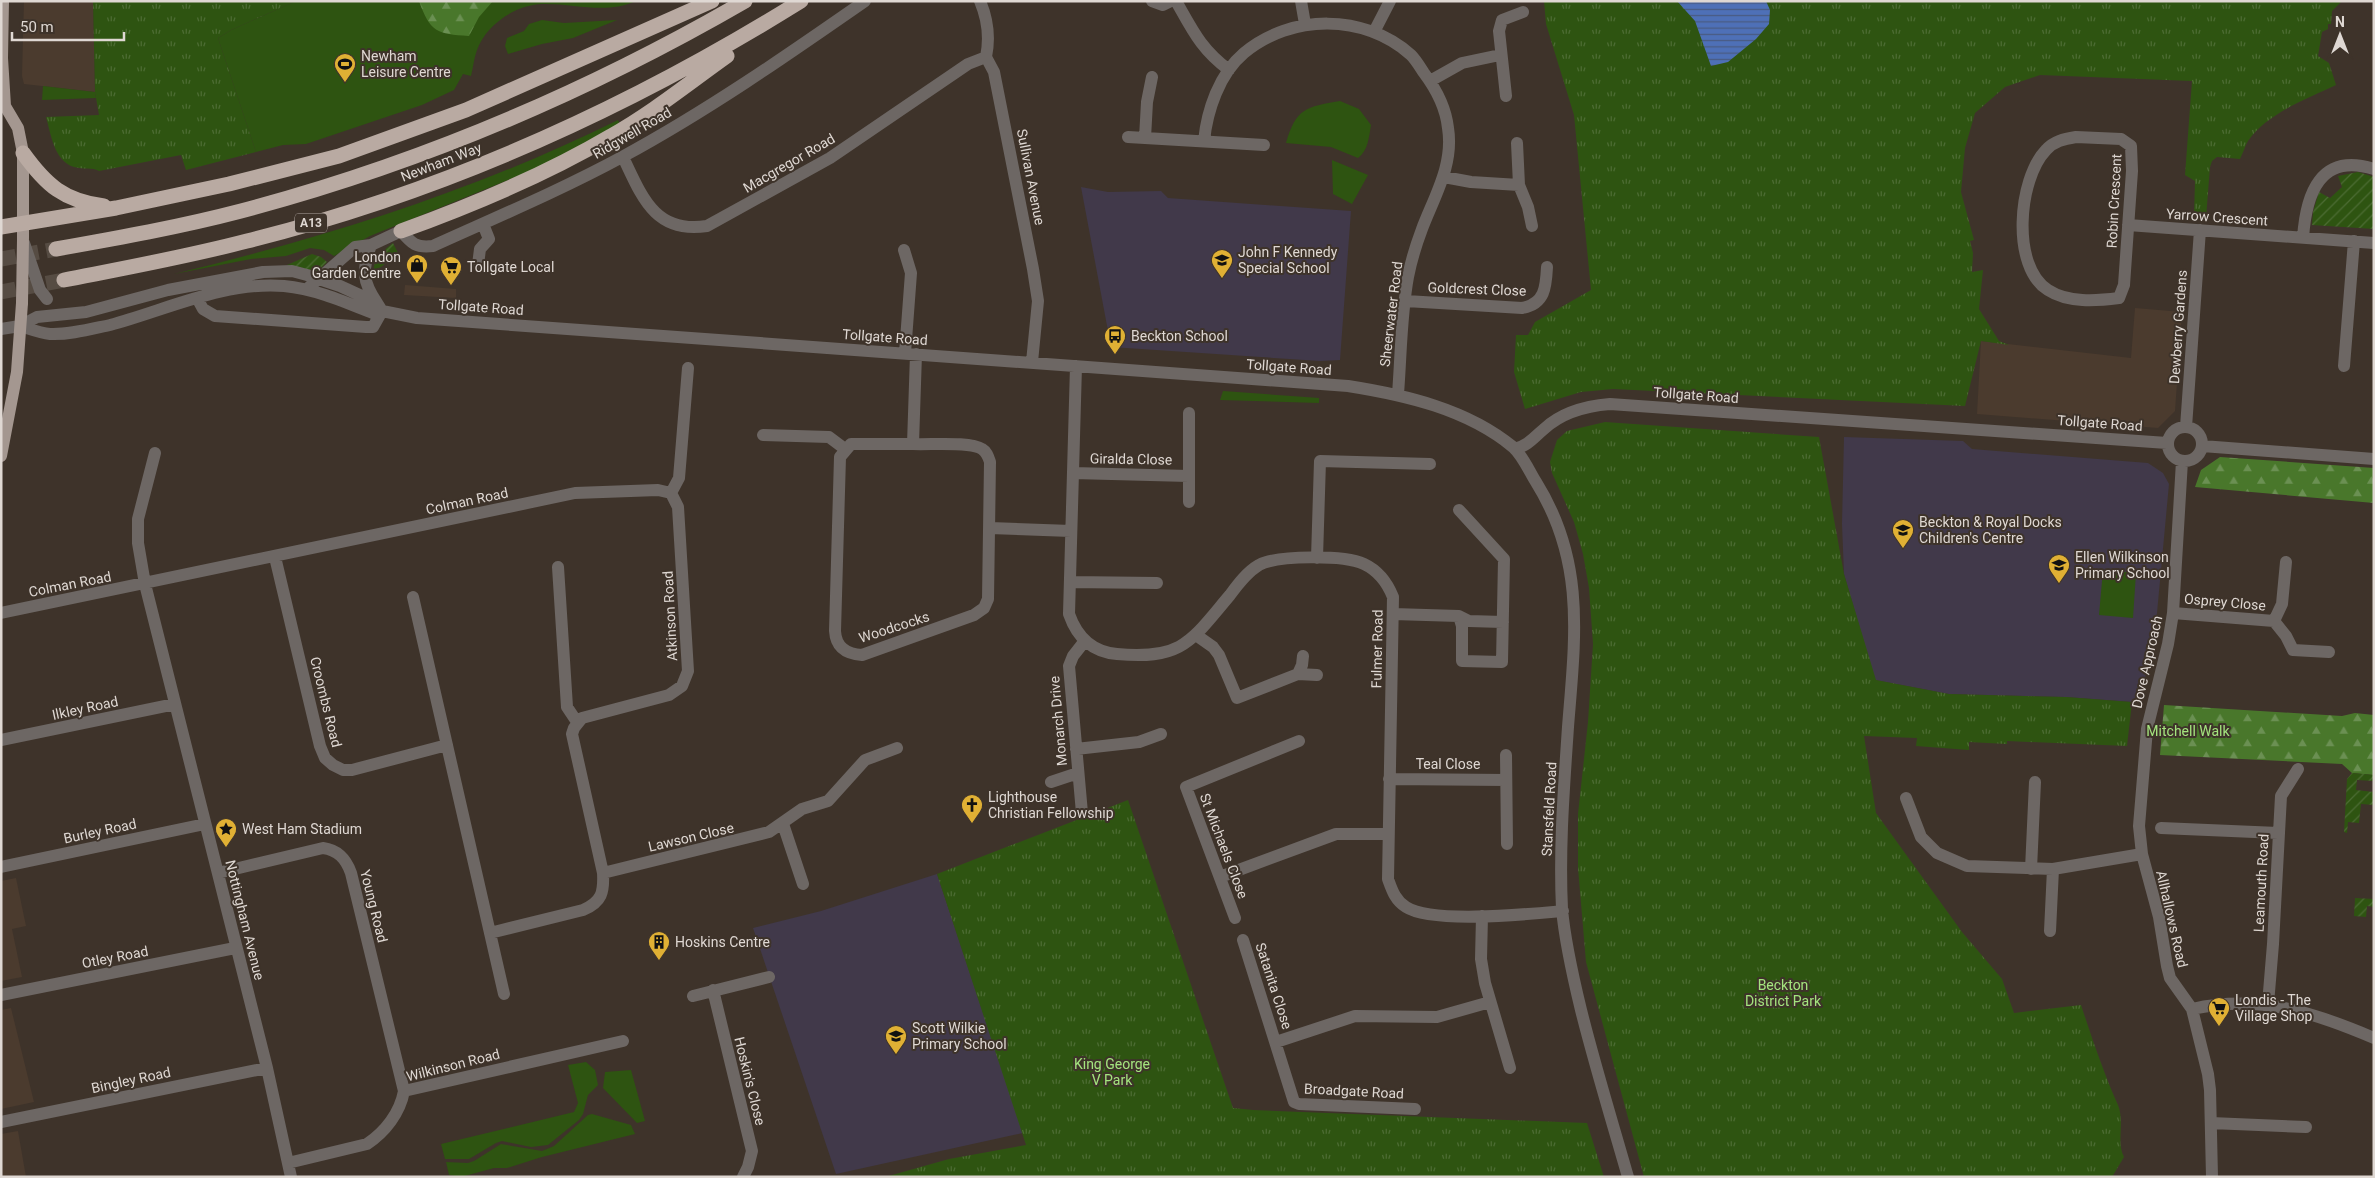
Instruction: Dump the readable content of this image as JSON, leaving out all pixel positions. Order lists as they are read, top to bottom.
{
  "streets": {
    "highway": ["Newham Way", "A13"],
    "street": [
      "Ridgwell Road",
      "Macgregor Road",
      "Sullivan Avenue",
      "Robin Crescent",
      "Yarrow Crescent",
      "Goldcrest Close",
      "Tollgate Road",
      "Sheerwater Road",
      "Dewberry Gardens",
      "Giralda Close",
      "Colman Road",
      "Osprey Close",
      "Atkinson Road",
      "Woodcocks",
      "Fulmer Road",
      "Dove Approach",
      "Croombs Road",
      "Ilkley Road",
      "Monarch Drive",
      "Teal Close",
      "Stansfeld Road",
      "Burley Road",
      "Lawson Close",
      "St Michaels Close",
      "Leamouth Road",
      "Young Road",
      "Allhallows Road",
      "Nottingham Avenue",
      "Otley Road",
      "Satanita Close",
      "Wilkinson Road",
      "Bingley Road",
      "Hoskin's Close",
      "Broadgate Road"
    ]
  },
  "crossings": [
    ["Ridgwell Road", "Macgregor Road"],
    ["Macgregor Road", "Sullivan Avenue"],
    ["Sullivan Avenue", "Tollgate Road"],
    ["Robin Crescent", "Yarrow Crescent"],
    ["Yarrow Crescent", "Dewberry Gardens"],
    ["Goldcrest Close", "Sheerwater Road"],
    ["Tollgate Road", "Sheerwater Road"],
    ["Tollgate Road", "Dewberry Gardens"],
    ["Tollgate Road", "Dove Approach"],
    ["Tollgate Road", "Stansfeld Road"],
    ["Dewberry Gardens", "Dove Approach"],
    ["Colman Road", "Atkinson Road"],
    ["Colman Road", "Croombs Road"],
    ["Colman Road", "Nottingham Avenue"],
    ["Osprey Close", "Dove Approach"],
    ["Fulmer Road", "Monarch Drive"],
    ["Fulmer Road", "Teal Close"],
    ["Fulmer Road", "Stansfeld Road"],
    ["Dove Approach", "Allhallows Road"],
    ["Ilkley Road", "Nottingham Avenue"],
    ["Burley Road", "Nottingham Avenue"],
    ["Young Road", "Nottingham Avenue"],
    ["Young Road", "Wilkinson Road"],
    ["Nottingham Avenue", "Otley Road"],
    ["Nottingham Avenue", "Wilkinson Road"],
    ["Nottingham Avenue", "Bingley Road"],
    ["Satanita Close", "Broadgate Road"]
  ],
  "parks": ["Mitchell Walk", "Beckton District Park", "King George V Park"],
  "places": {
    "sports": ["Newham Leisure Centre"],
    "school or university": [
      "John F Kennedy Special School",
      "Beckton & Royal Docks Children's Centre",
      "Ellen Wilkinson Primary School",
      "Scott Wilkie Primary School"
    ],
    "shop": ["London Garden Centre"],
    "supermarket": ["Tollgate Local", "Londis - The Village Shop"],
    "bus stop": ["Beckton School"],
    "church": ["Lighthouse Christian Fellowship"],
    "place": ["West Ham Stadium"],
    "building": ["Hoskins Centre"]
  },
  "scale_bar": "50 m",
  "north": "top"
}
